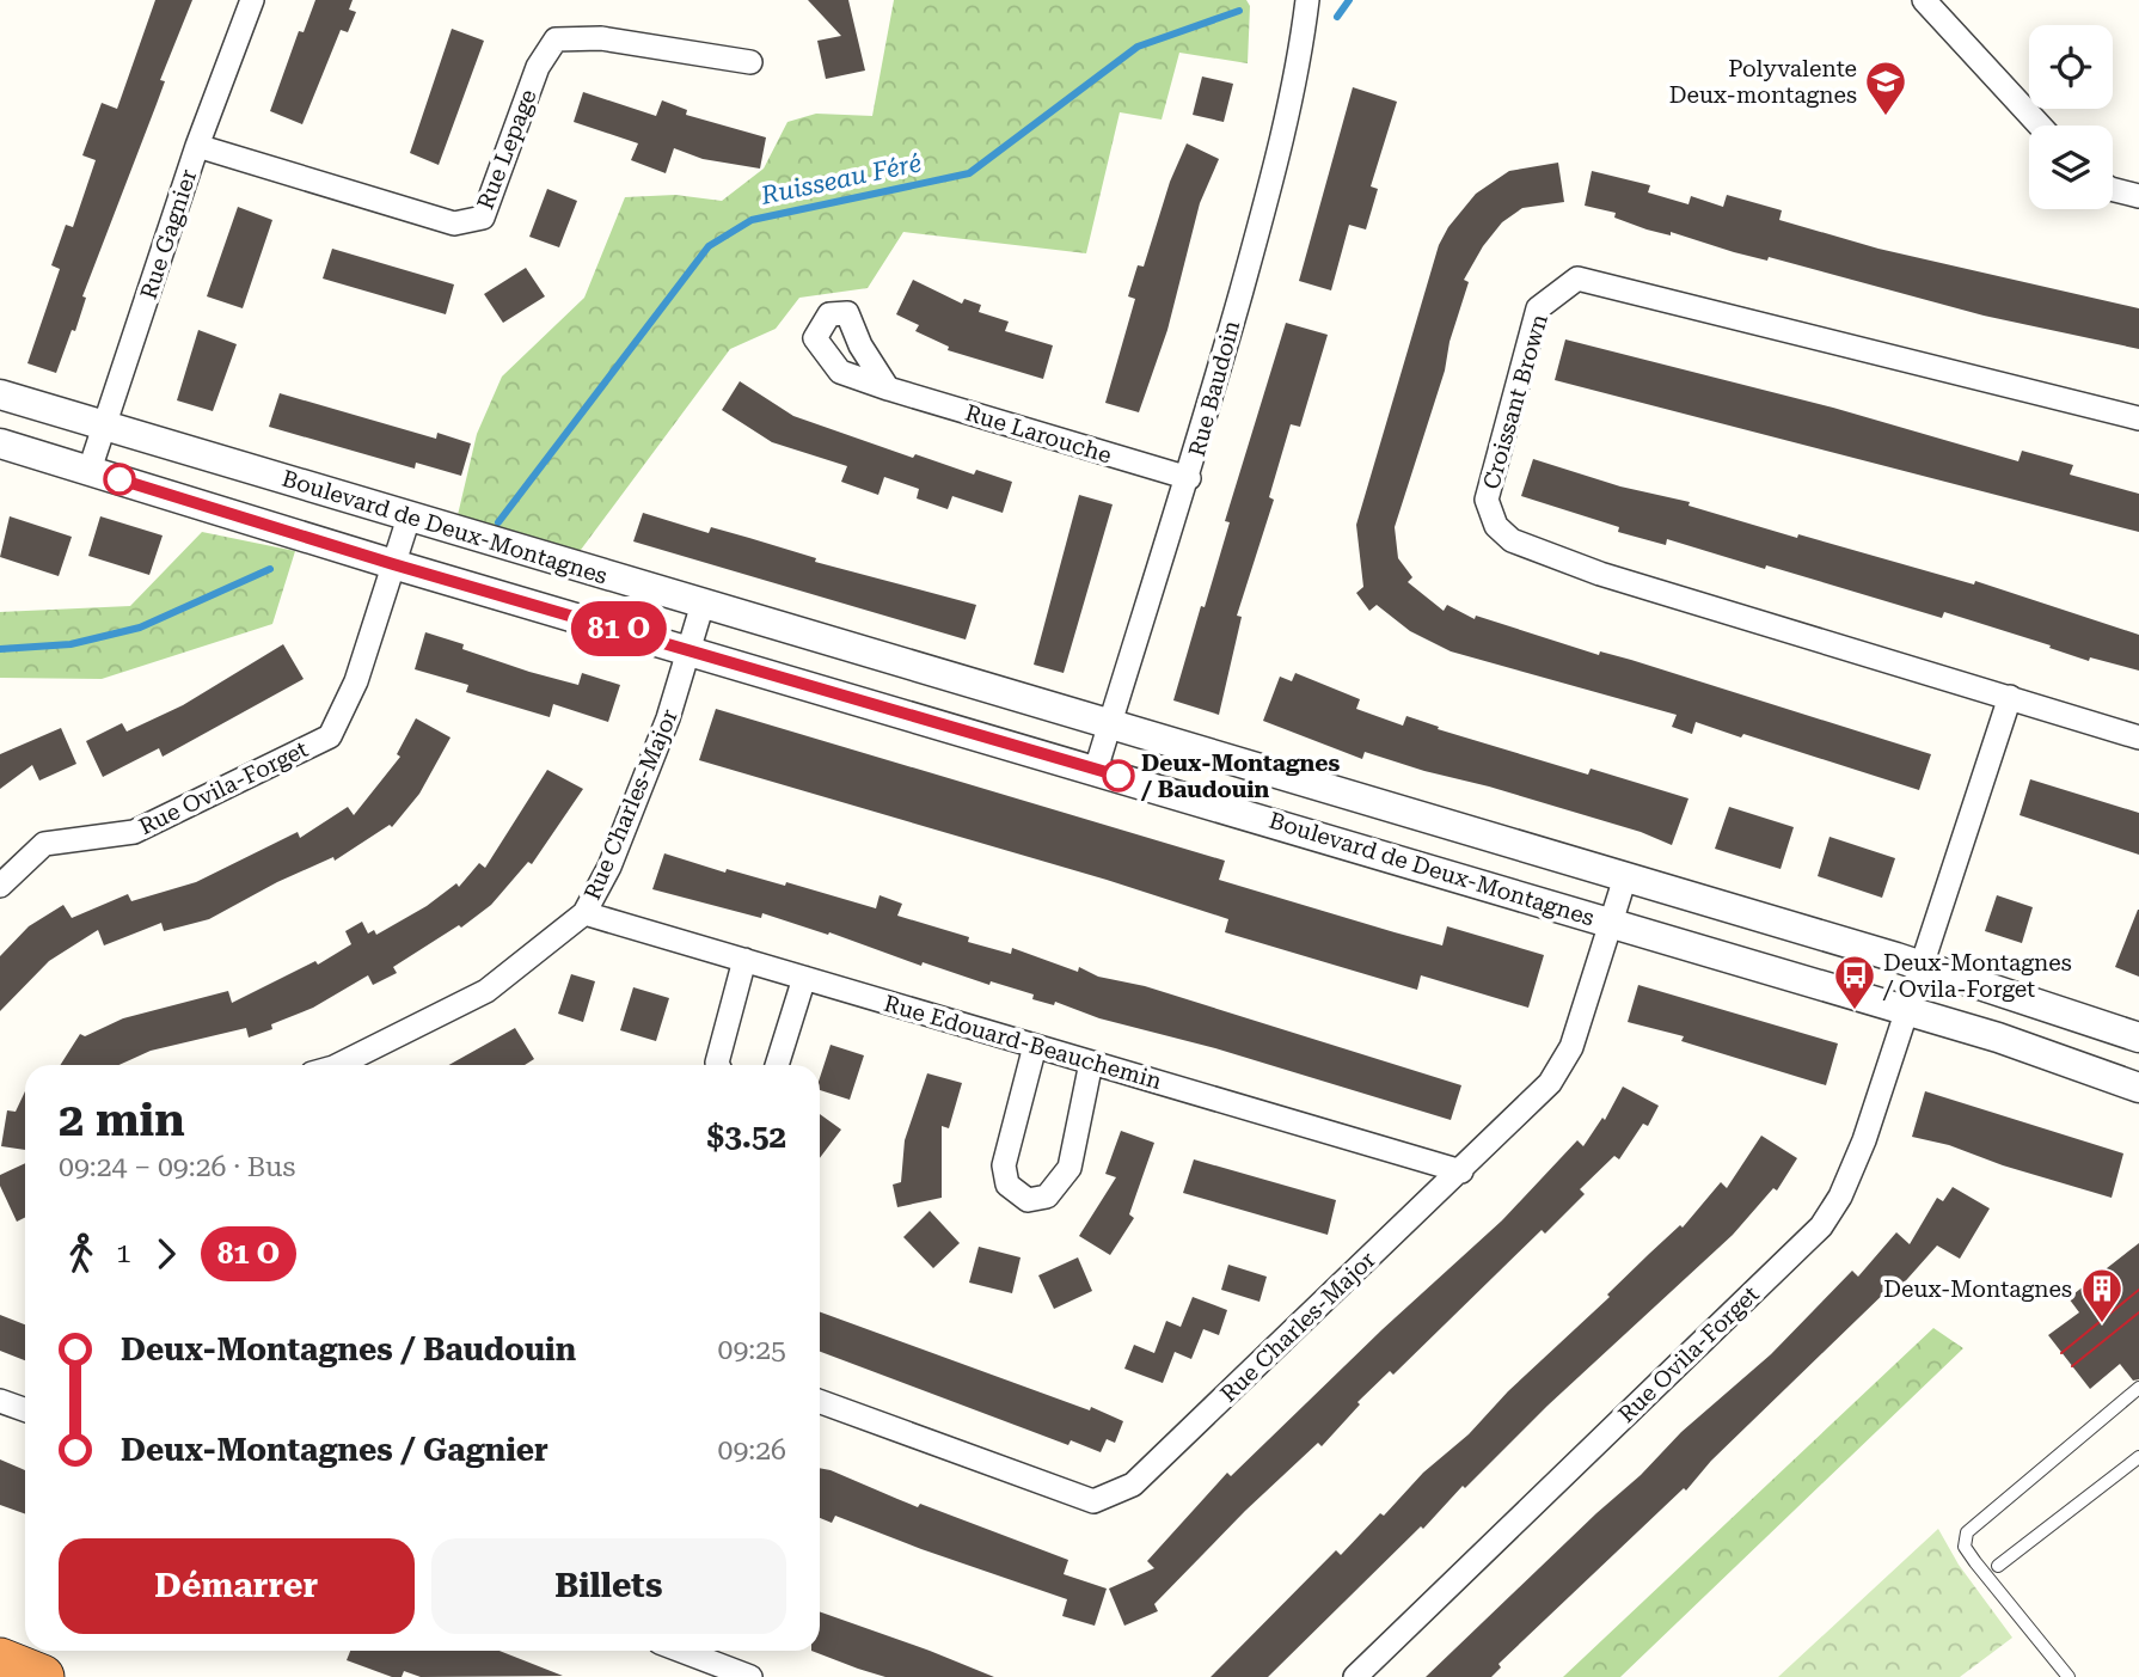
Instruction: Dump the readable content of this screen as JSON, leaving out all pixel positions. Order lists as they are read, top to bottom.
{
  "streets": {
    "street": [
      "Rue Lepage",
      "Rue Gagnier",
      "Rue Baudoin",
      "Croissant Brown",
      "Rue Larouche",
      "Boulevard de Deux-Montagnes",
      "Rue Ovila-Forget",
      "Rue Charles-Major",
      "Rue Edouard-Beauchemin"
    ]
  },
  "crossings": [
    ["Rue Lepage", "Rue Gagnier"],
    ["Rue Gagnier", "Boulevard de Deux-Montagnes"],
    ["Rue Baudoin", "Rue Larouche"],
    ["Rue Baudoin", "Boulevard de Deux-Montagnes"],
    ["Croissant Brown", "Rue Ovila-Forget"],
    ["Boulevard de Deux-Montagnes", "Rue Ovila-Forget"],
    ["Boulevard de Deux-Montagnes", "Rue Charles-Major"],
    ["Rue Charles-Major", "Rue Edouard-Beauchemin"]
  ],
  "water": ["Ruisseau Féré"],
  "places": {
    "school or university": ["Polyvalente Deux-montagnes"],
    "other": ["Deux-Montagnes / Baudouin"],
    "bus stop": ["Deux-Montagnes / Ovila-Forget"],
    "building": ["Deux-Montagnes"]
  },
  "page": {
    "on_map": "81 O",
    "heading": ["2 min", "09:24 – 09:26 · Bus", "$3.52"],
    "legs": ["1", "81 O"],
    "list": [
      {
        "name": "Deux-Montagnes / Baudouin",
        "value": "09:25"
      },
      {
        "name": "Deux-Montagnes / Gagnier",
        "value": "09:26"
      }
    ],
    "buttons": ["Démarrer", "Billets"]
  }
}
